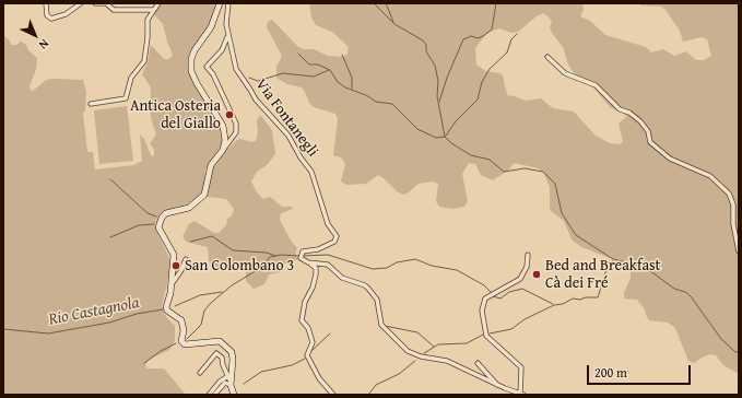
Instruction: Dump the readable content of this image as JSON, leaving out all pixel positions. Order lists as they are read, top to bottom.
{
  "streets": {
    "street": ["Via Fontanegli"]
  },
  "water": ["Rio Castagnola"],
  "places": ["Antica Osteria del Giallo", "San Colombano 3", "Bed and Breakfast Cà dei Fré"],
  "scale_bar": "200 m",
  "north": "bottom right"
}
